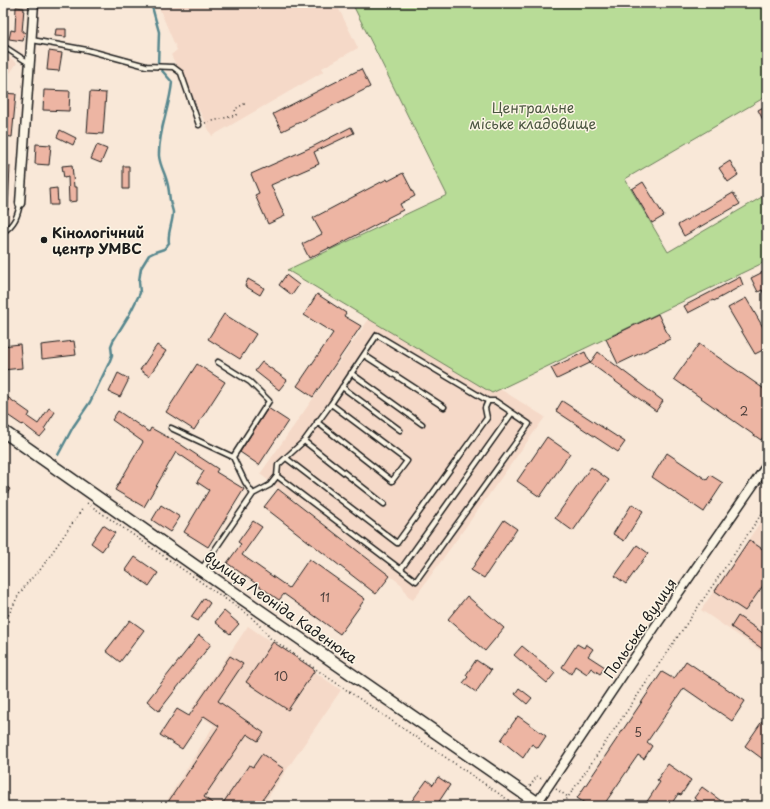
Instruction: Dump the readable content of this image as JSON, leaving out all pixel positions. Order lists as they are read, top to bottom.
{
  "streets": {
    "street": ["вулиця Леоніда Каденюка", "Польська вулиця"]
  },
  "crossings": [
    ["вулиця Леоніда Каденюка", "Польська вулиця"]
  ],
  "parks": ["Центральне міське кладовище"],
  "places": ["Кінологічний центр УМВС"],
  "house_numbers": [
    "2",
    "11",
    "10",
    "5"
  ]
}
